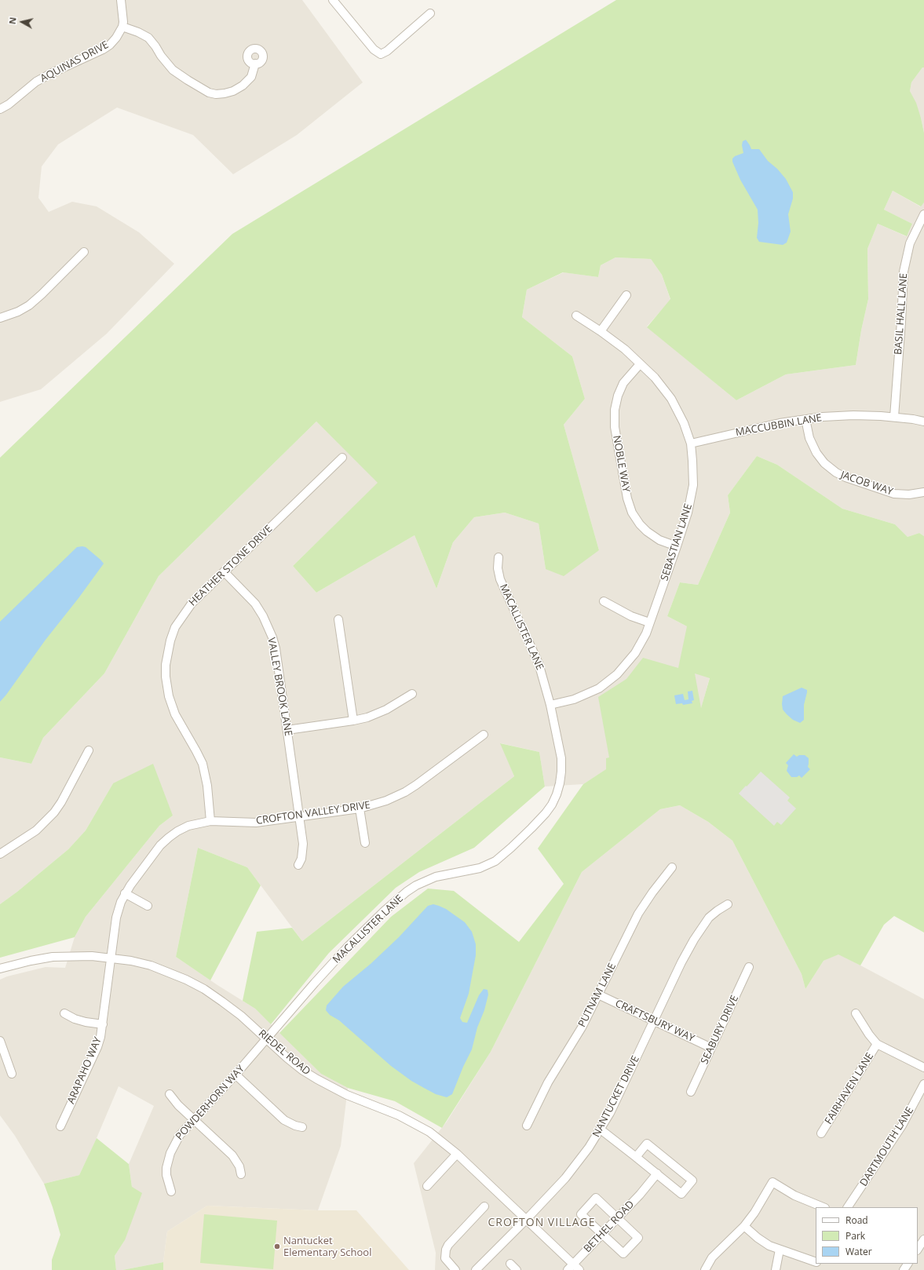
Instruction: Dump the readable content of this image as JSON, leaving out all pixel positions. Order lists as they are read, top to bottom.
{
  "streets": {
    "street": [
      "AQUINAS DRIVE",
      "BASIL HALL LANE",
      "MACCUBBIN LANE",
      "NOBLE WAY",
      "JACOB WAY",
      "SEBASTIAN LANE",
      "HEATHER STONE DRIVE",
      "MACALLISTER LANE",
      "VALLEY BROOK LANE",
      "CROFTON VALLEY DRIVE",
      "PUTNAM LANE",
      "CRAFTSBURY WAY",
      "SEABURY DRIVE",
      "RIEDEL ROAD",
      "ARAPAHO WAY",
      "FAIRHAVEN LANE",
      "NANTUCKET DRIVE",
      "POWDERHORN WAY",
      "DARTMOUTH LANE",
      "BETHEL ROAD"
    ]
  },
  "crossings": [
    ["BASIL HALL LANE", "MACCUBBIN LANE"],
    ["MACCUBBIN LANE", "JACOB WAY"],
    ["MACCUBBIN LANE", "SEBASTIAN LANE"],
    ["NOBLE WAY", "SEBASTIAN LANE"],
    ["SEBASTIAN LANE", "MACALLISTER LANE"],
    ["HEATHER STONE DRIVE", "VALLEY BROOK LANE"],
    ["HEATHER STONE DRIVE", "CROFTON VALLEY DRIVE"],
    ["MACALLISTER LANE", "RIEDEL ROAD"],
    ["MACALLISTER LANE", "POWDERHORN WAY"],
    ["VALLEY BROOK LANE", "CROFTON VALLEY DRIVE"],
    ["CROFTON VALLEY DRIVE", "RIEDEL ROAD"],
    ["CROFTON VALLEY DRIVE", "ARAPAHO WAY"],
    ["PUTNAM LANE", "CRAFTSBURY WAY"],
    ["CRAFTSBURY WAY", "SEABURY DRIVE"],
    ["CRAFTSBURY WAY", "NANTUCKET DRIVE"],
    ["RIEDEL ROAD", "ARAPAHO WAY"],
    ["RIEDEL ROAD", "NANTUCKET DRIVE"],
    ["RIEDEL ROAD", "POWDERHORN WAY"],
    ["RIEDEL ROAD", "BETHEL ROAD"]
  ],
  "districts": ["CROFTON VILLAGE"],
  "places": ["Nantucket Elementary School"],
  "legend": ["Road", "Park", "Water"],
  "north": "left"
}
